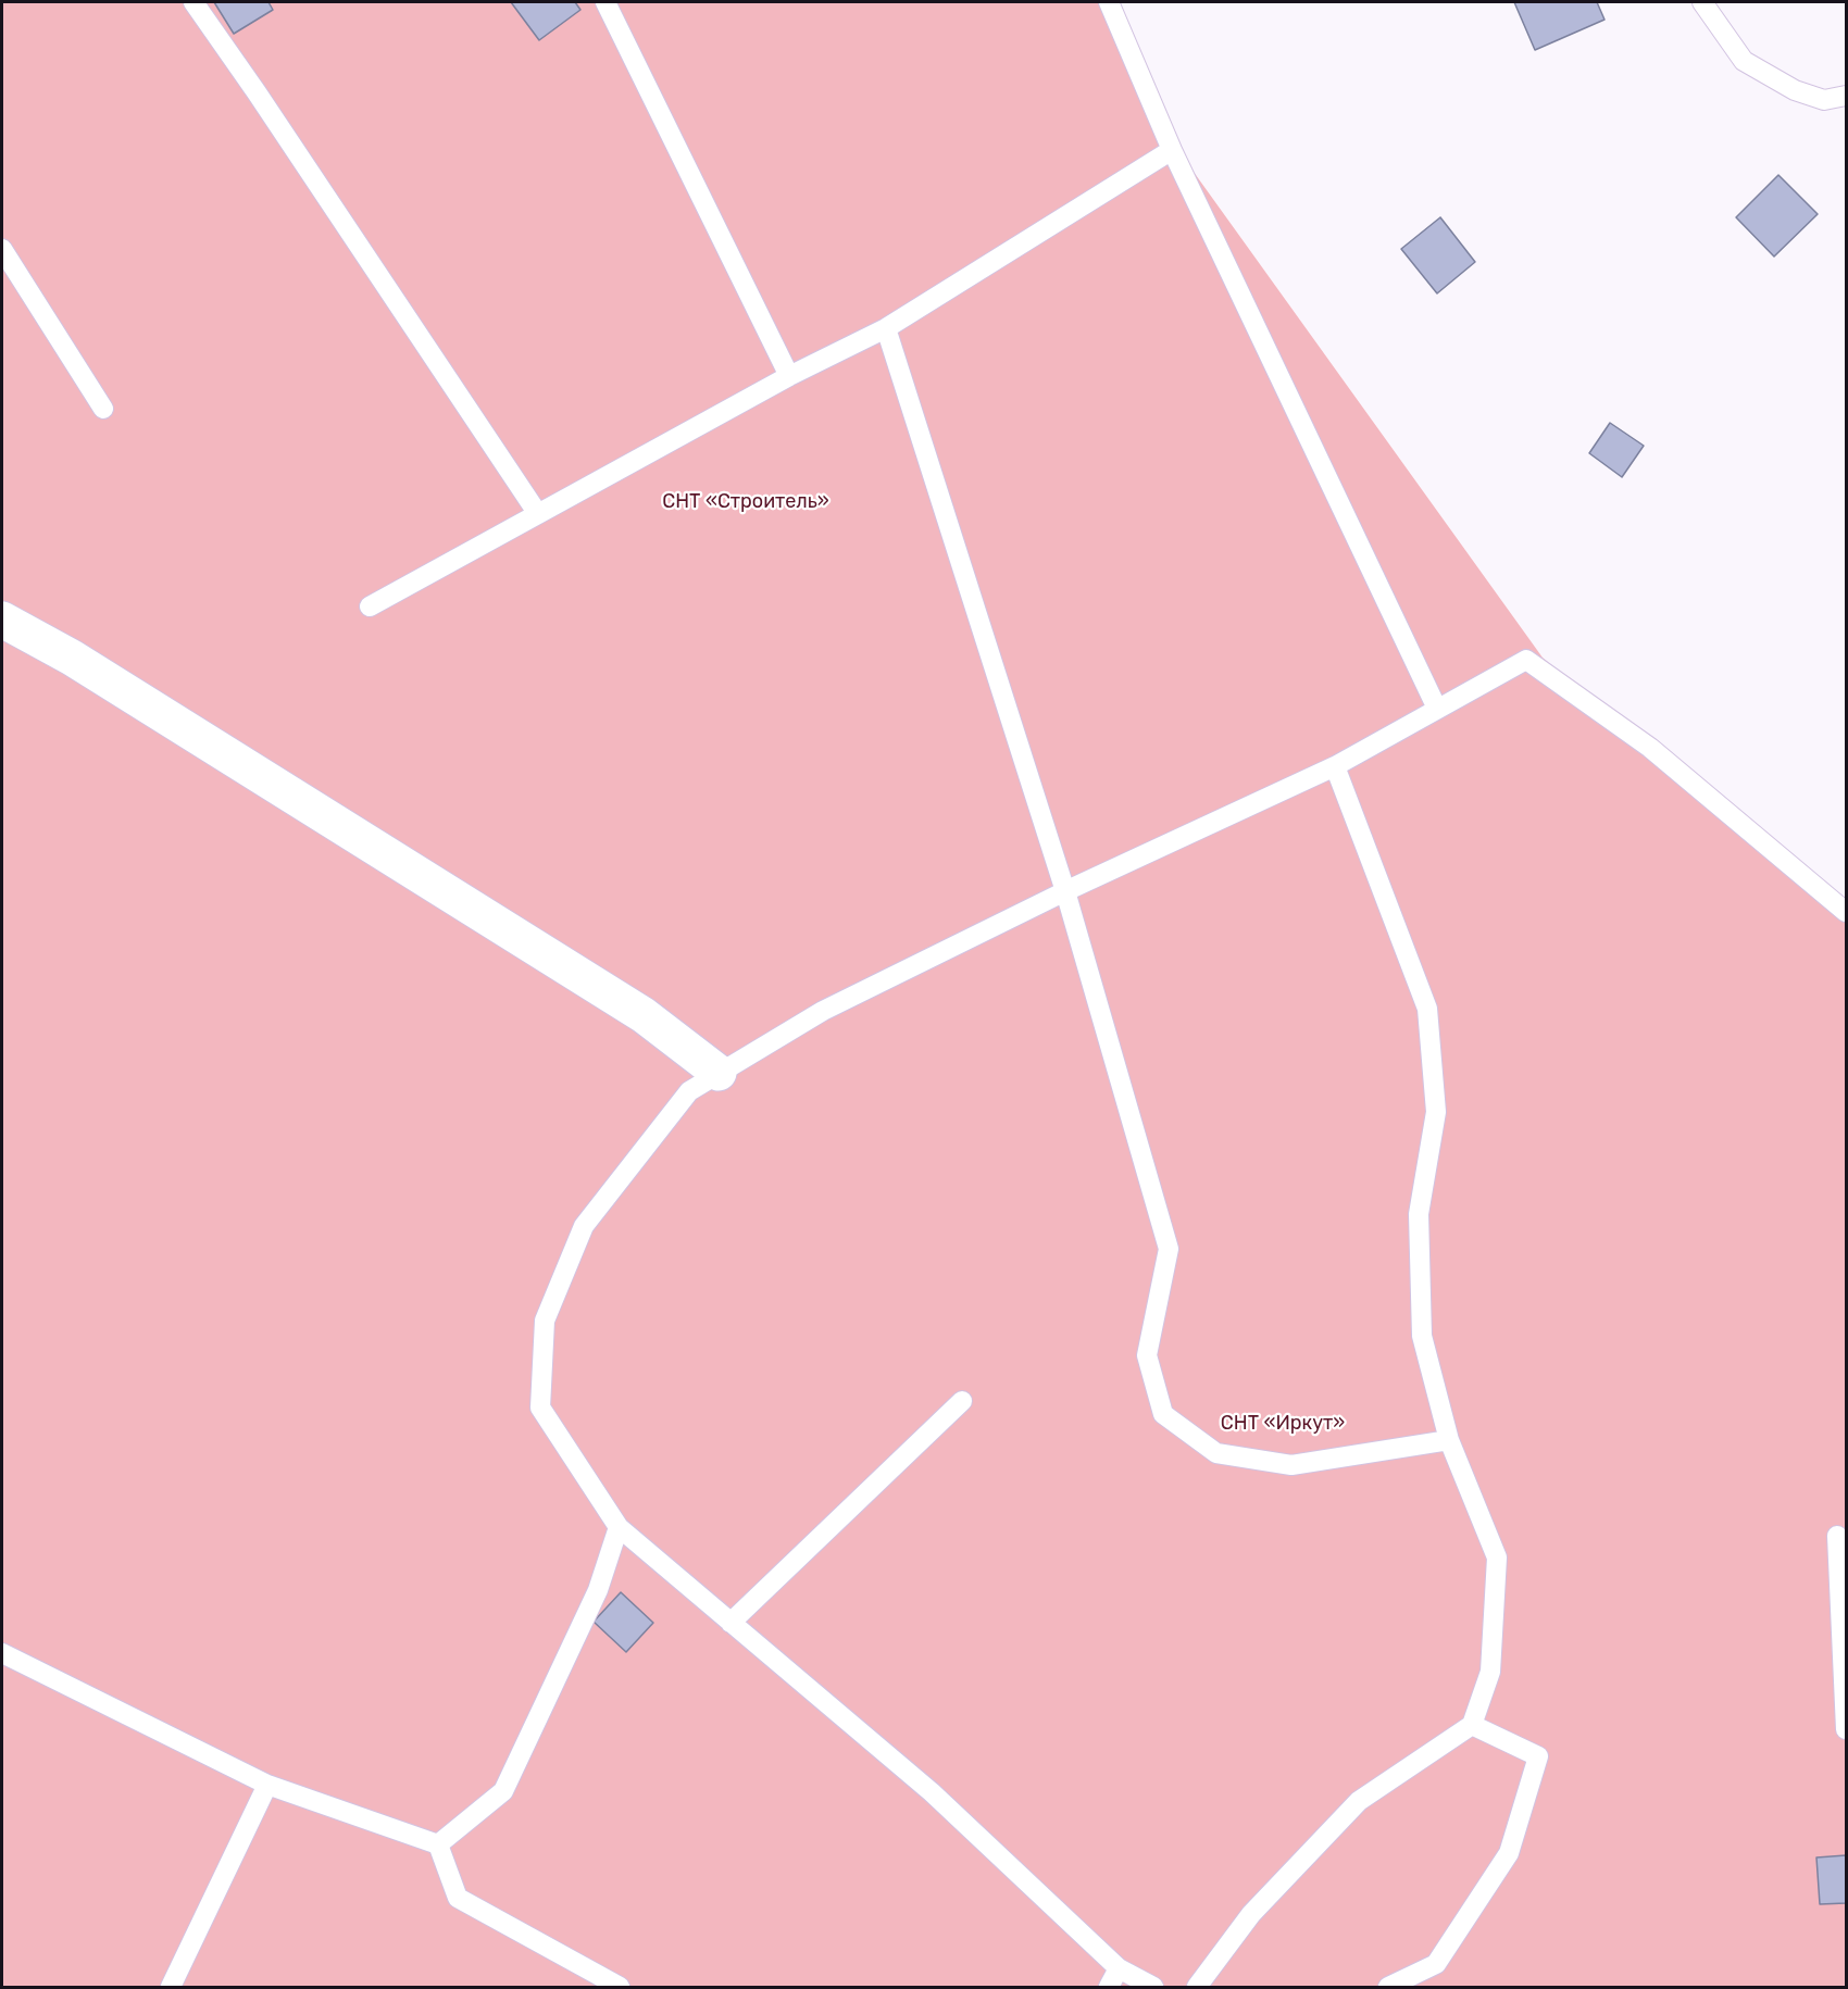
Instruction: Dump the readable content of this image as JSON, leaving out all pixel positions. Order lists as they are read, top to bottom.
{
  "parks": ["СНТ «Строитель»", "СНТ «Иркут»"]
}
